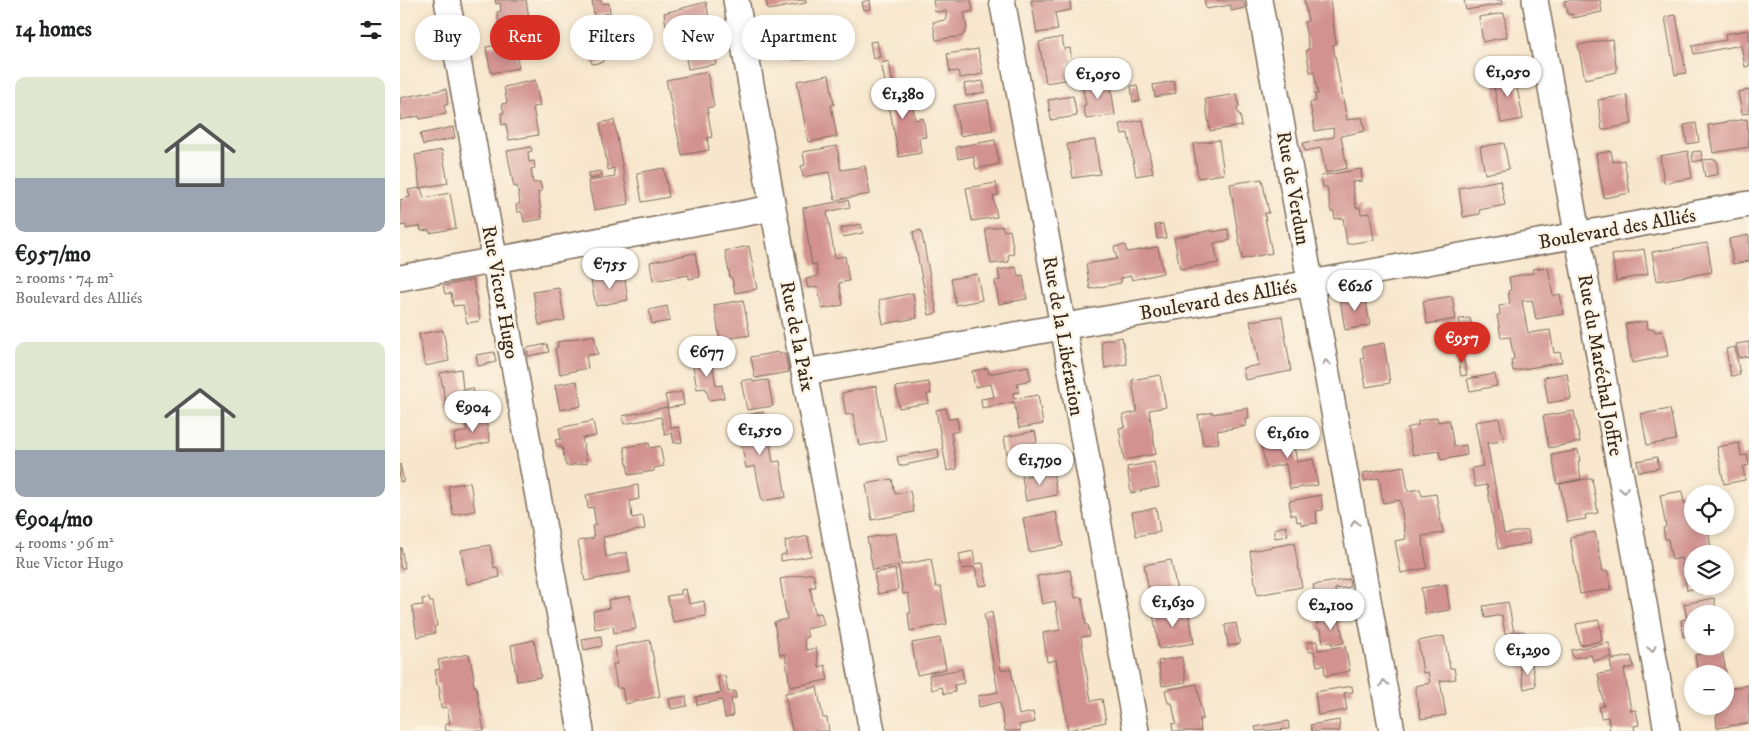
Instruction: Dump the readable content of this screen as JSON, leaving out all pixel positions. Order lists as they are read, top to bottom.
{
  "streets": {
    "street": [
      "Rue de Verdun",
      "Boulevard des Alliés",
      "Rue Victor Hugo",
      "Rue de la Paix",
      "Rue de la Libération",
      "Rue du Maréchal Joffre"
    ]
  },
  "crossings": [
    ["Rue de Verdun", "Boulevard des Alliés"],
    ["Boulevard des Alliés", "Rue de la Paix"],
    ["Boulevard des Alliés", "Rue de la Libération"],
    ["Boulevard des Alliés", "Rue du Maréchal Joffre"]
  ],
  "one_way": ["Rue de Verdun", "Rue du Maréchal Joffre"],
  "page": {
    "heading": "14 homes",
    "chip": [
      "Buy",
      "Rent",
      "Filters",
      "New",
      "Apartment"
    ],
    "price": [
      "€1,050",
      "€1,050",
      "€1,380",
      "€755",
      "€626",
      "€957",
      "€677",
      "€904",
      "€1,550",
      "€1,610",
      "€1,790",
      "€1,630",
      "€2,100",
      "€1,290"
    ],
    "list": [
      {
        "name": "€957/mo",
        "note": "2 rooms · 74 m² · Boulevard des Alliés"
      },
      {
        "name": "€904/mo",
        "note": "4 rooms · 96 m² · Rue Victor Hugo"
      }
    ],
    "map_buttons": ["+", "−"]
  }
}
